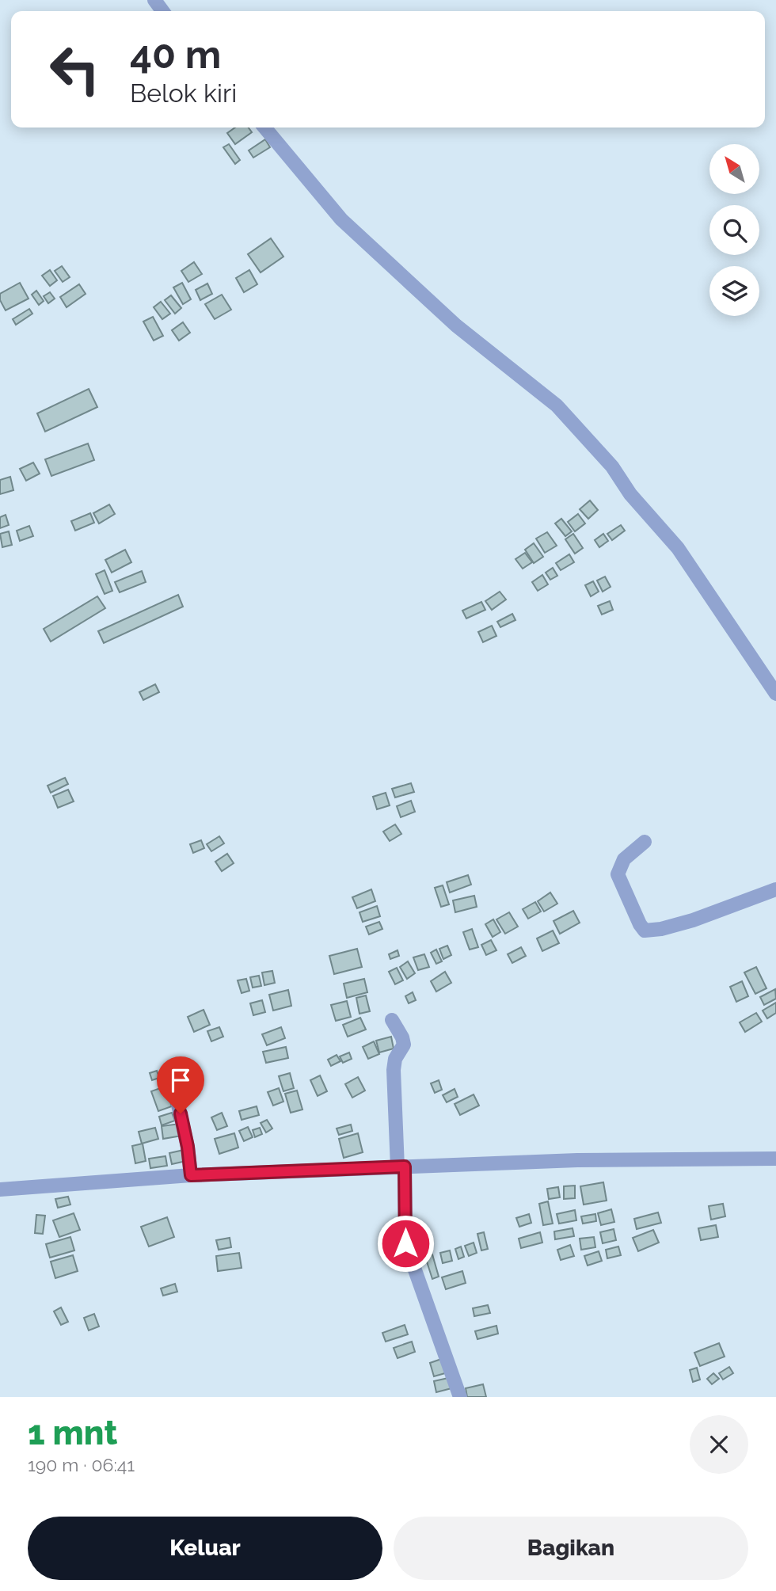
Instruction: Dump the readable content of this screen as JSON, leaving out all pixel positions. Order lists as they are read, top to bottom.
{
  "north": "top left",
  "page": {
    "turn": ["40 m", "Belok kiri"],
    "heading": ["1 mnt", "190 m · 06:41"],
    "buttons": ["Keluar", "Bagikan"]
  }
}
